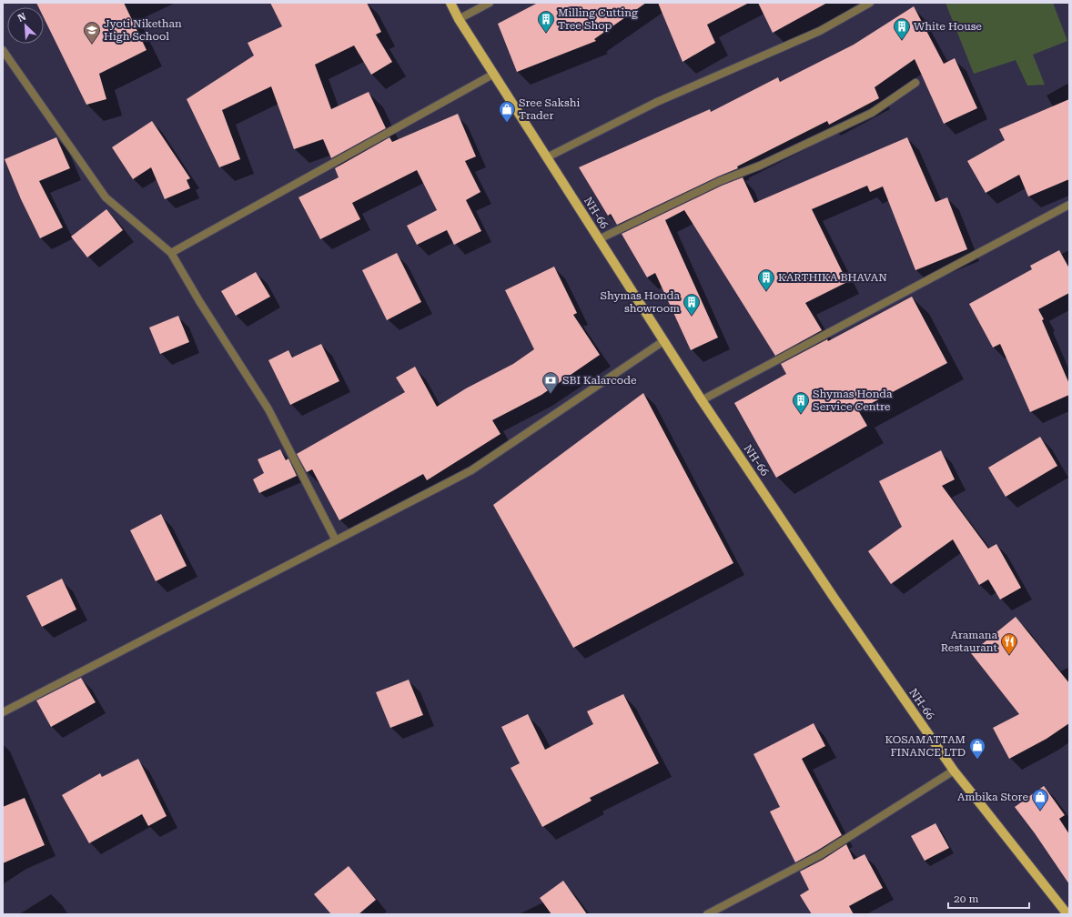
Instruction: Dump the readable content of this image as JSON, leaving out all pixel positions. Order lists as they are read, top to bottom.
{
  "streets": {
    "main road": ["NH-66"]
  },
  "places": {
    "building": [
      "Milling Cutting Tree Shop",
      "White House",
      "KARTHIKA BHAVAN",
      "Shymas Honda showroom",
      "Shymas Honda Service Centre"
    ],
    "school or university": ["Jyoti Nikethan High School"],
    "shop": ["Sree Sakshi Trader", "KOSAMATTAM FINANCE LTD", "Ambika Store"],
    "bank": ["SBI Kalarcode"],
    "restaurant": ["Aramana Restaurant"]
  },
  "scale_bar": "20 m",
  "north": "top left"
}
